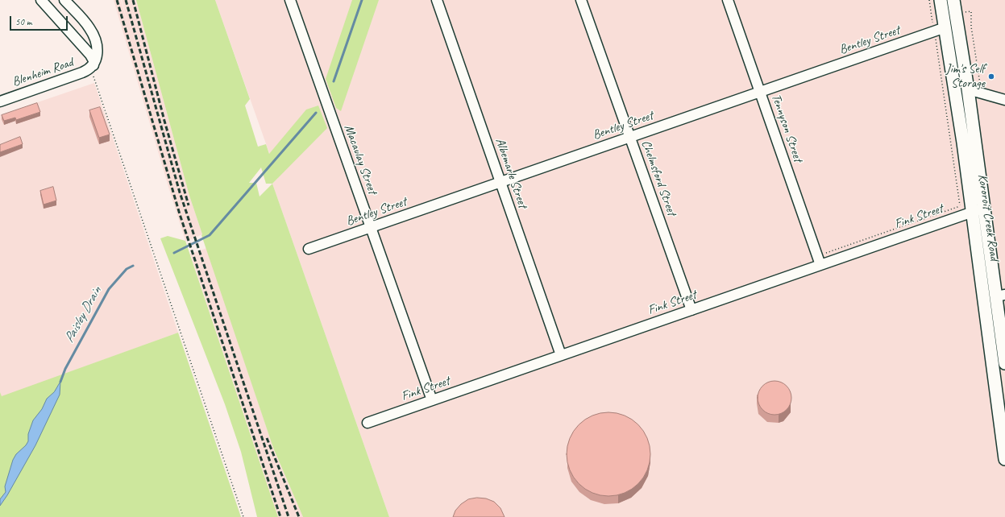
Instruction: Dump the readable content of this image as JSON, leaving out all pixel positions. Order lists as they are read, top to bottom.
{
  "streets": {
    "main road": ["Kororoit Creek Road"],
    "street": [
      "Bentley Street",
      "Blenheim Road",
      "Tennyson Street",
      "Macaulay Street",
      "Albemarle Street",
      "Chelmsford Street",
      "Fink Street"
    ]
  },
  "crossings": [
    ["Bentley Street", "Tennyson Street"],
    ["Bentley Street", "Macaulay Street"],
    ["Bentley Street", "Albemarle Street"],
    ["Bentley Street", "Chelmsford Street"],
    ["Bentley Street", "Kororoit Creek Road"],
    ["Tennyson Street", "Fink Street"],
    ["Macaulay Street", "Fink Street"],
    ["Albemarle Street", "Fink Street"],
    ["Chelmsford Street", "Fink Street"],
    ["Fink Street", "Kororoit Creek Road"]
  ],
  "water": ["Paisley Drain"],
  "places": ["Jim's Self Storage"],
  "scale_bar": "50 m"
}
